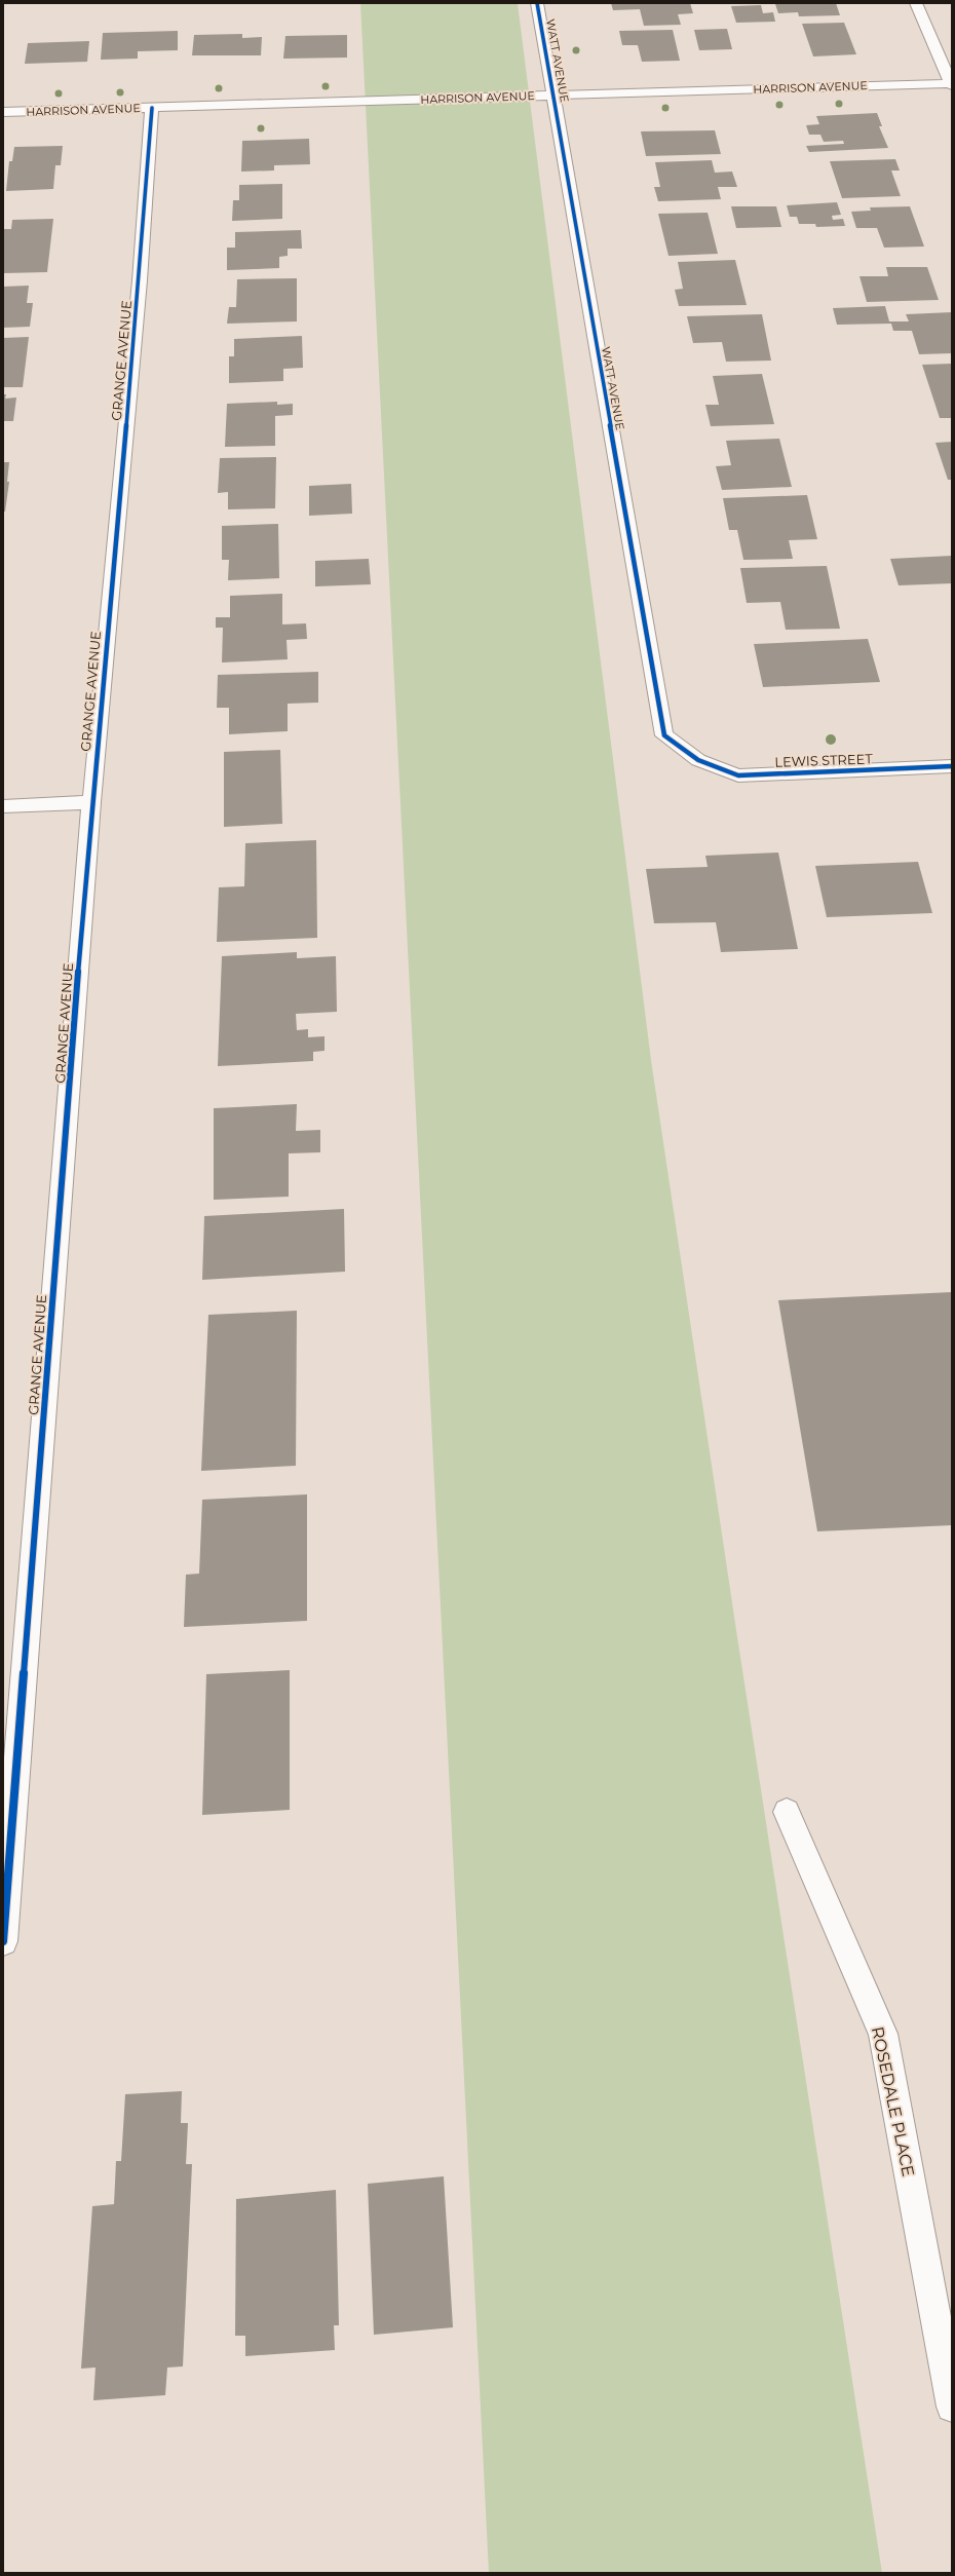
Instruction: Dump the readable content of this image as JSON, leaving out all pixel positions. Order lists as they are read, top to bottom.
{
  "streets": {
    "street": [
      "WATT AVENUE",
      "HARRISON AVENUE",
      "GRANGE AVENUE",
      "LEWIS STREET",
      "ROSEDALE PLACE"
    ]
  },
  "crossings": [
    ["WATT AVENUE", "HARRISON AVENUE"],
    ["WATT AVENUE", "LEWIS STREET"],
    ["HARRISON AVENUE", "GRANGE AVENUE"]
  ]
}
